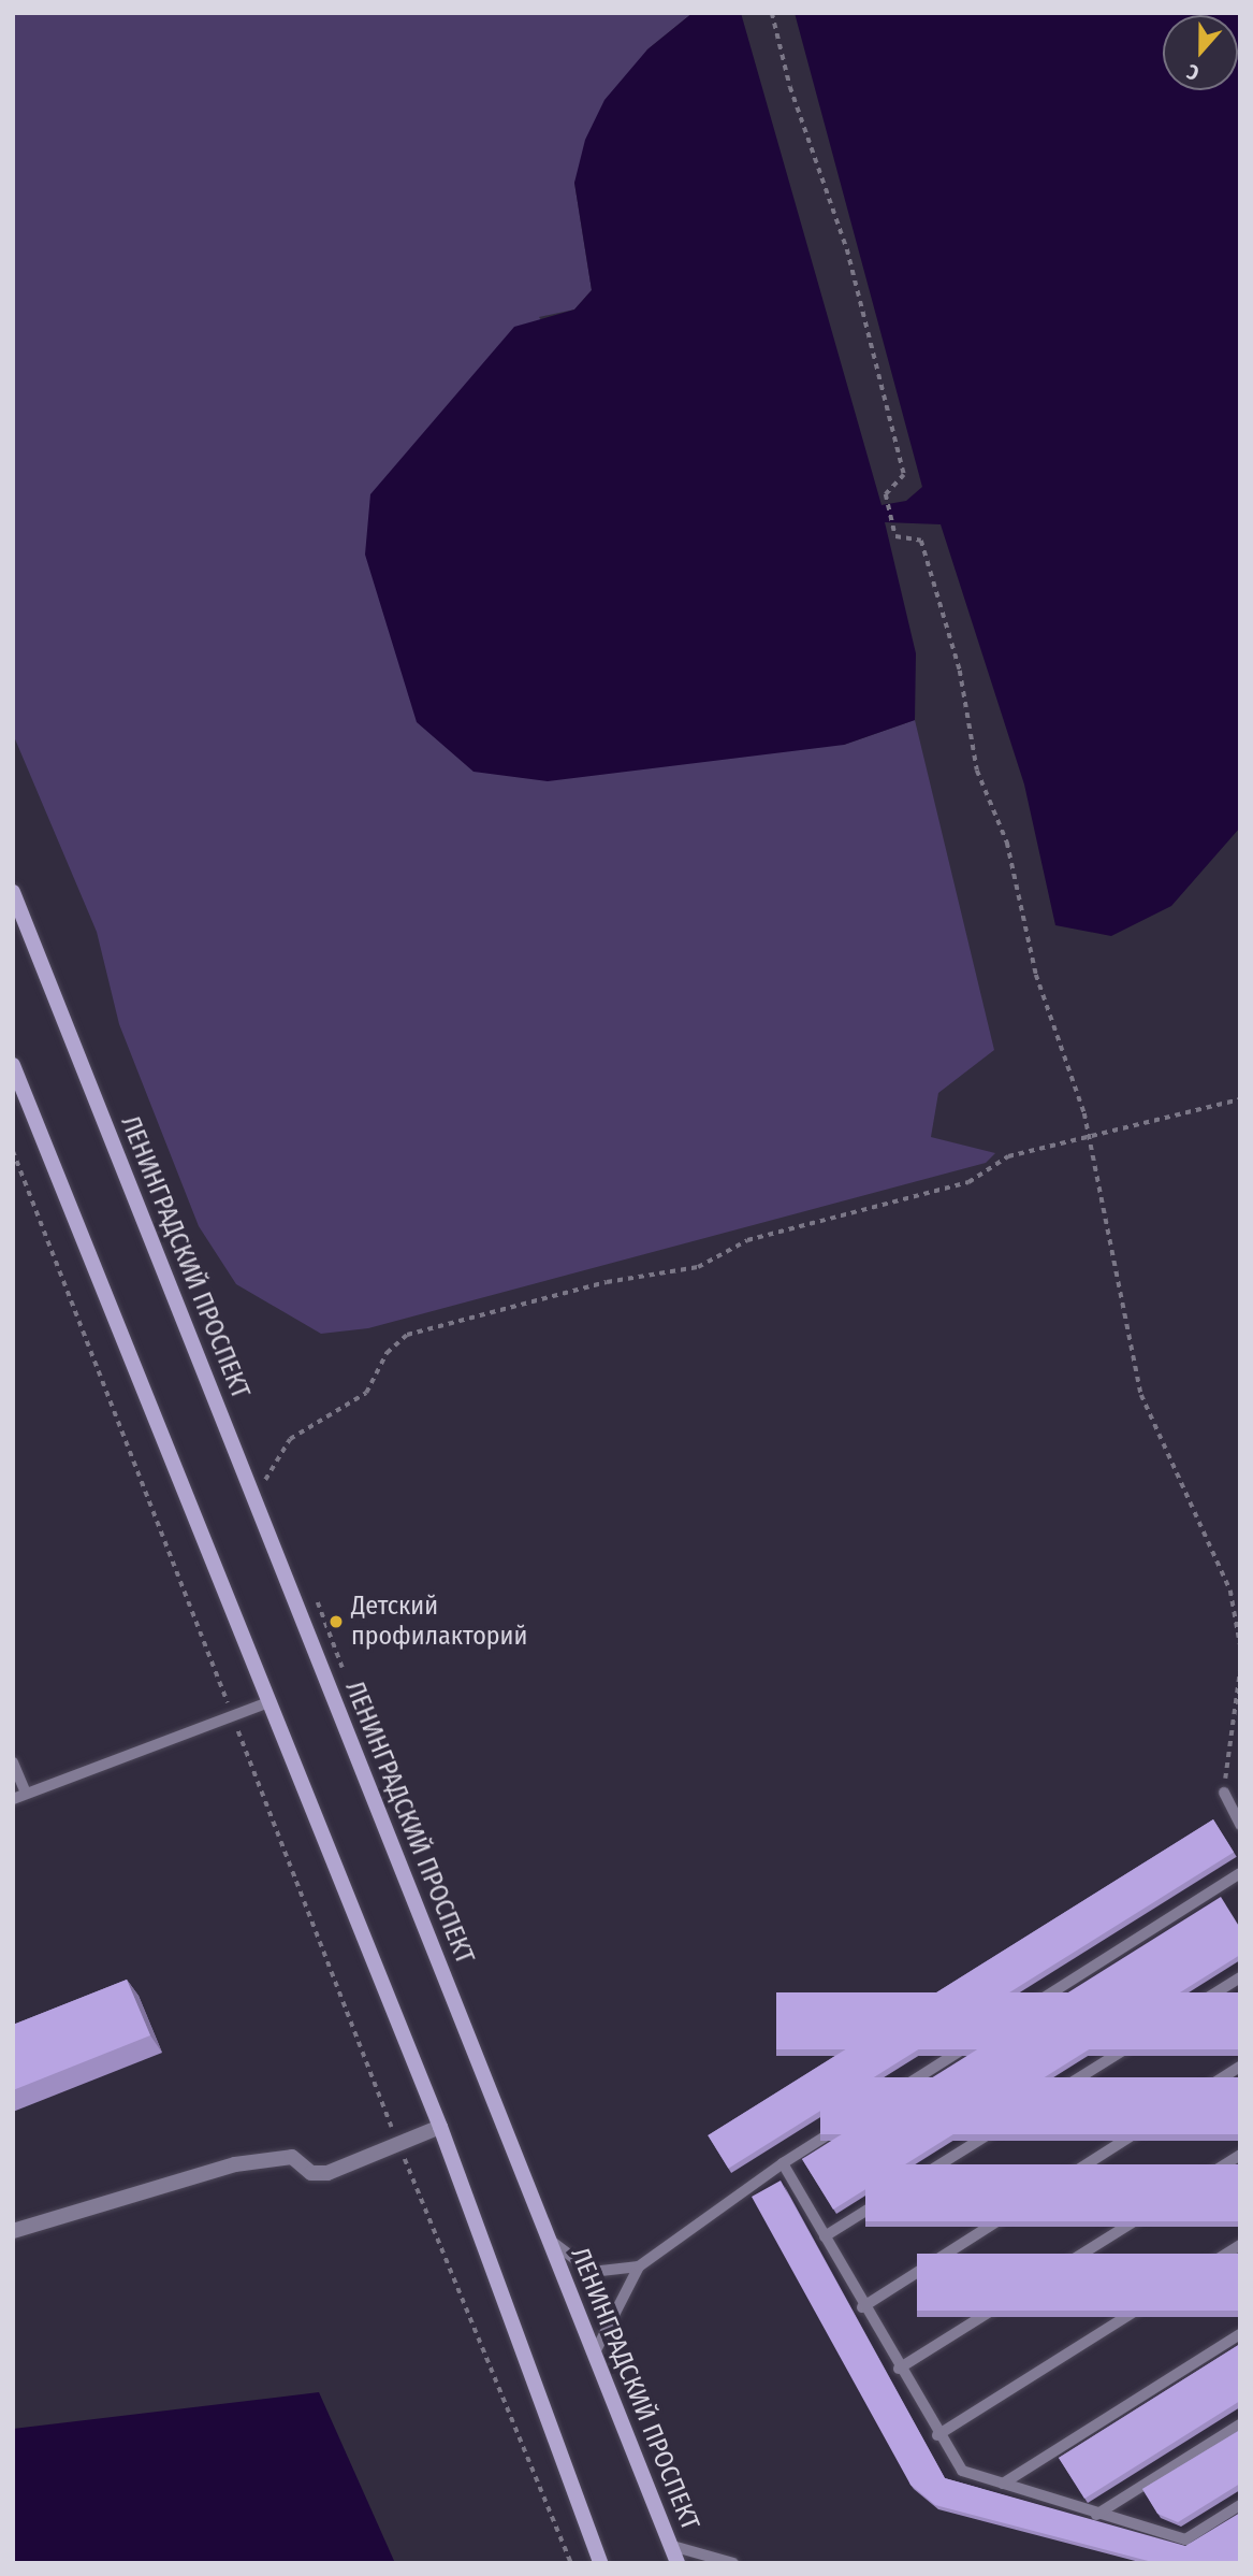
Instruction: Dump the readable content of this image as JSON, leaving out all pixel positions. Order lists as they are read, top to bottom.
{
  "streets": {
    "main road": ["ЛЕНИНГРАДСКИЙ ПРОСПЕКТ"]
  },
  "places": ["Детский профилакторий"],
  "north": "bottom"
}
